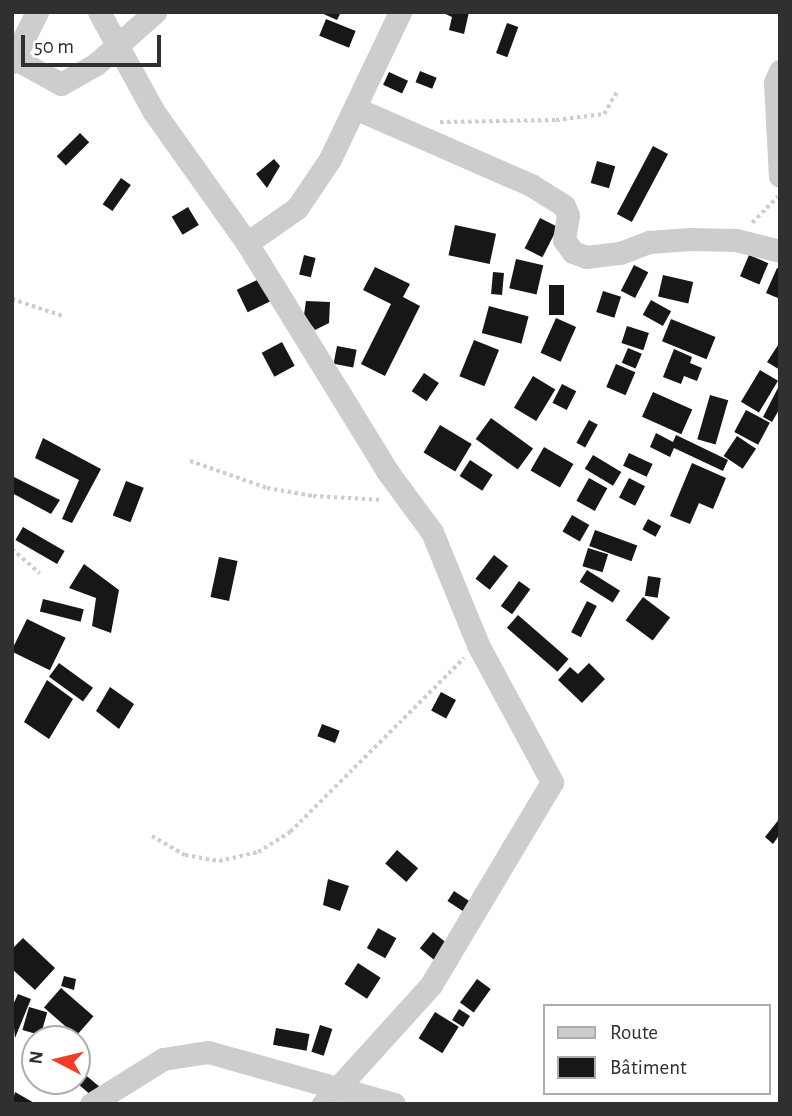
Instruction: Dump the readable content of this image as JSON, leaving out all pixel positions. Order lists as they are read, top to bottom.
{
  "legend": ["Route", "Bâtiment"],
  "scale_bar": "50 m",
  "north": "left"
}
